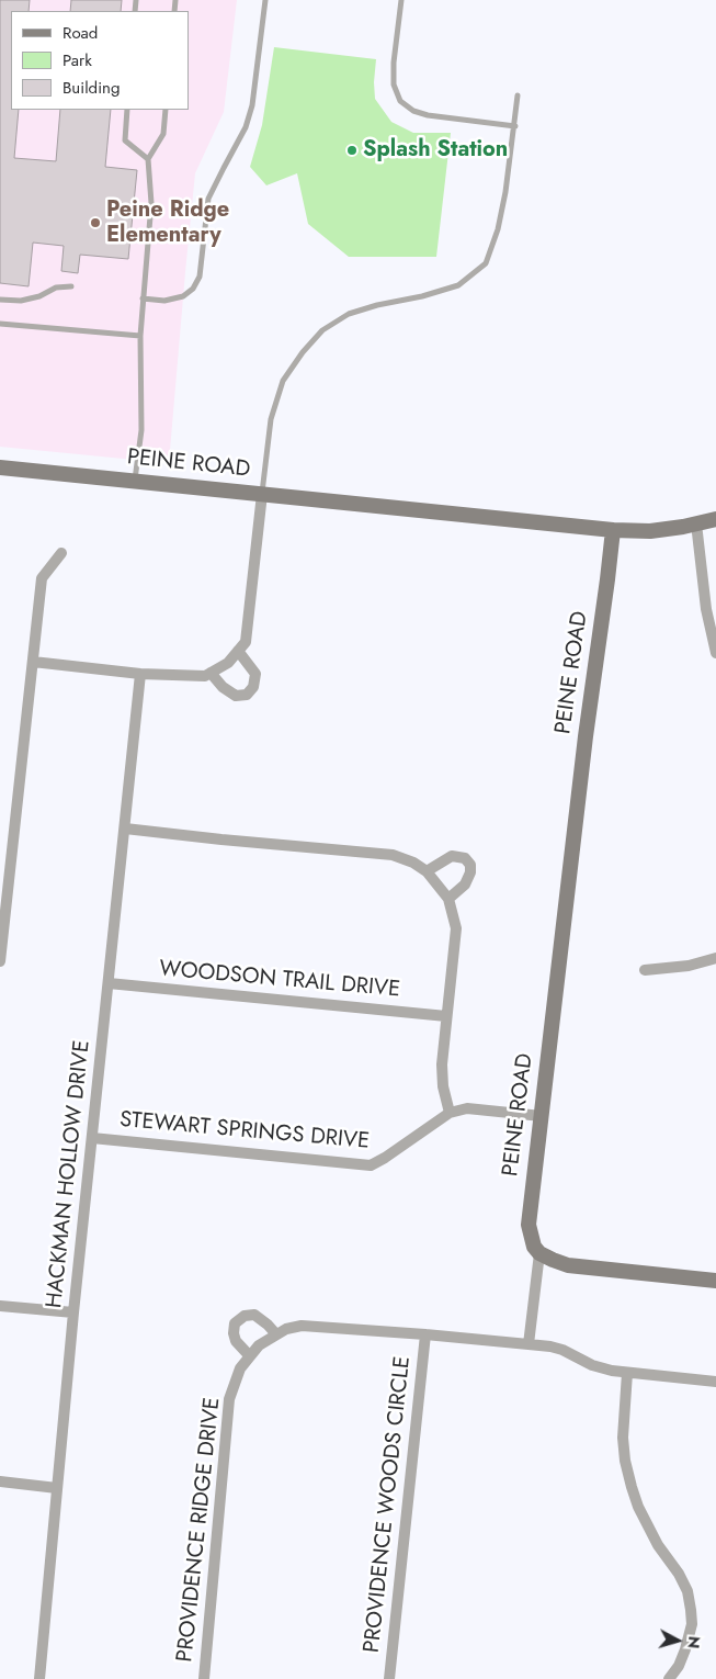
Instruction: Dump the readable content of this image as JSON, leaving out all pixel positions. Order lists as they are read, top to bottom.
{
  "streets": {
    "street": [
      "PEINE ROAD",
      "WOODSON TRAIL DRIVE",
      "STEWART SPRINGS DRIVE",
      "HACKMAN HOLLOW DRIVE",
      "PROVIDENCE WOODS CIRCLE",
      "PROVIDENCE RIDGE DRIVE"
    ]
  },
  "crossings": [
    ["PEINE ROAD", "STEWART SPRINGS DRIVE"],
    ["WOODSON TRAIL DRIVE", "HACKMAN HOLLOW DRIVE"],
    ["STEWART SPRINGS DRIVE", "HACKMAN HOLLOW DRIVE"],
    ["PROVIDENCE WOODS CIRCLE", "PROVIDENCE RIDGE DRIVE"]
  ],
  "places": ["Splash Station", "Peine Ridge Elementary"],
  "legend": ["Road", "Park", "Building"],
  "north": "right"
}
